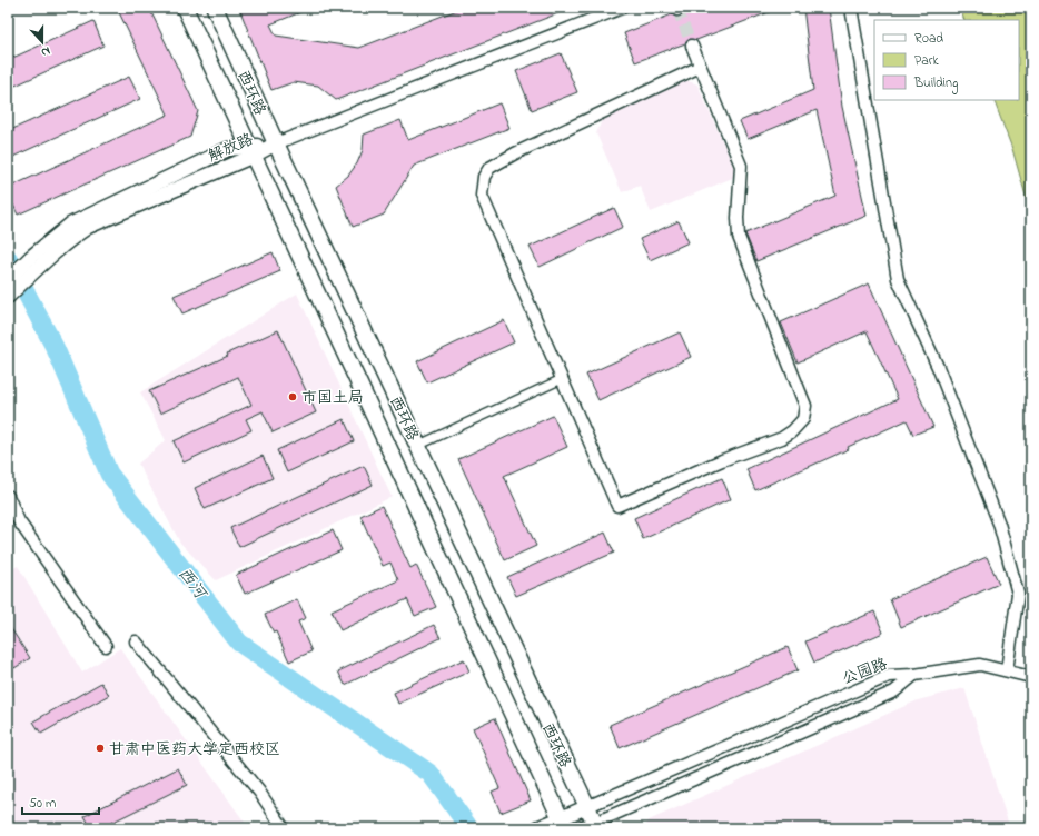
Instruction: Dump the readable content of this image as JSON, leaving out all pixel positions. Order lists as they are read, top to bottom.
{
  "streets": {
    "main road": ["西环路"],
    "street": ["解放路", "公园路"]
  },
  "crossings": [
    ["西环路", "解放路"],
    ["西环路", "公园路"]
  ],
  "water": ["西河"],
  "places": ["市国土局", "甘肃中医药大学定西校区"],
  "legend": ["Road", "Park", "Building"],
  "scale_bar": "50 m",
  "north": "bottom"
}
